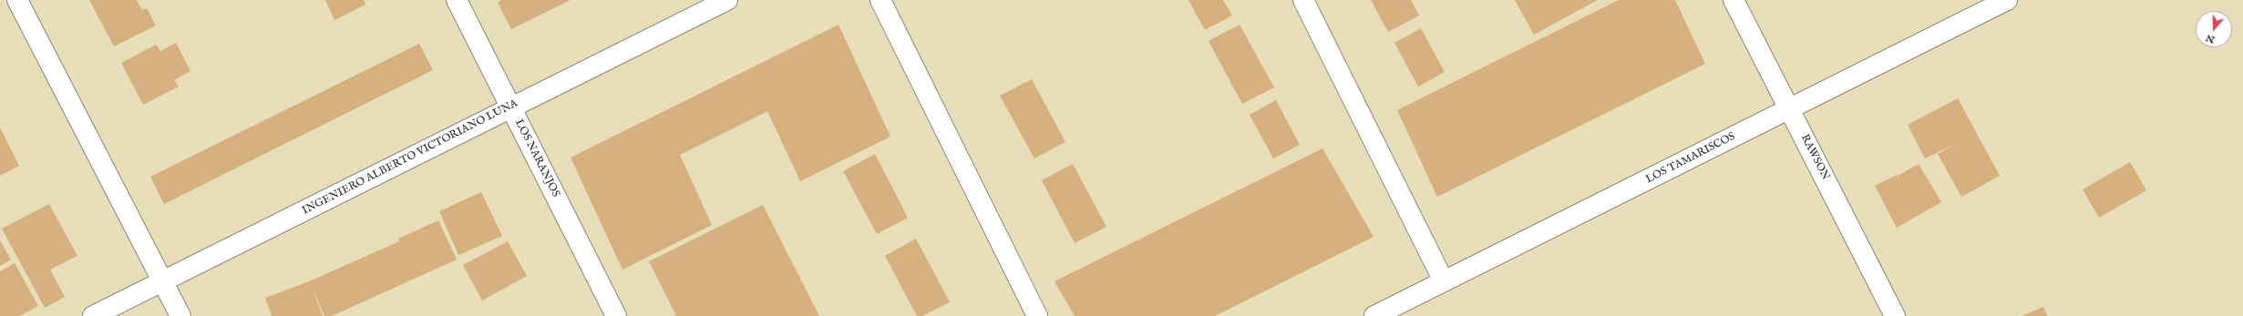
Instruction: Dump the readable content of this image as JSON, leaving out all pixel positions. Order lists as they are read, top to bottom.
{
  "streets": {
    "street": [
      "INGENIERO ALBERTO VICTORIANO LUNA",
      "RAWSON",
      "LOS NARANJOS",
      "LOS TAMARISCOS"
    ]
  },
  "crossings": [
    ["INGENIERO ALBERTO VICTORIANO LUNA", "LOS NARANJOS"],
    ["RAWSON", "LOS TAMARISCOS"]
  ],
  "north": "bottom"
}
